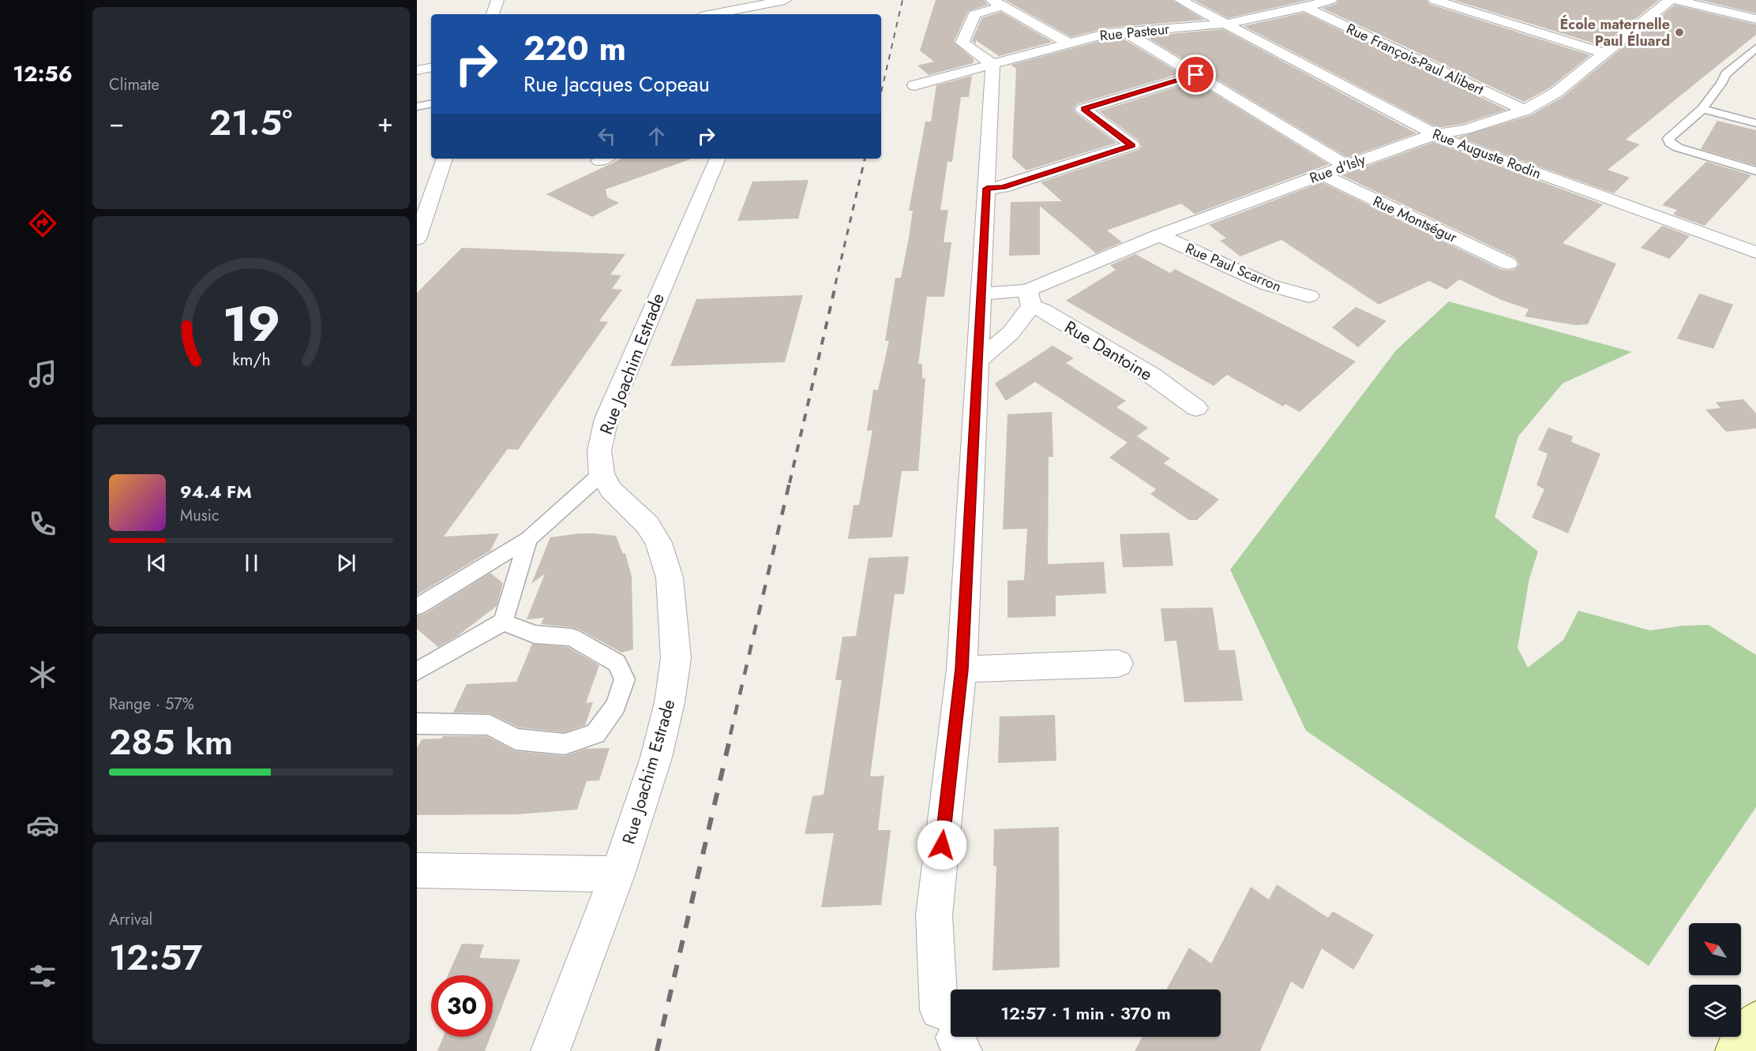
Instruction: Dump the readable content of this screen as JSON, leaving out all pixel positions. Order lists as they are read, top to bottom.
{
  "streets": {
    "street": [
      "Rue Pasteur",
      "Rue François-Paul Alibert",
      "Rue Auguste Rodin",
      "Rue d'Isly",
      "Rue Montségur",
      "Rue Paul Scarron",
      "Rue Dantoine",
      "Rue Joachim Estrade"
    ]
  },
  "crossings": [
    ["Rue Pasteur", "Rue François-Paul Alibert"],
    ["Rue Pasteur", "Rue Auguste Rodin"],
    ["Rue François-Paul Alibert", "Rue d'Isly"],
    ["Rue Auguste Rodin", "Rue d'Isly"],
    ["Rue d'Isly", "Rue Montségur"],
    ["Rue d'Isly", "Rue Paul Scarron"],
    ["Rue d'Isly", "Rue Dantoine"]
  ],
  "places": ["École maternelle Paul Éluard"],
  "north": "top left",
  "page": {
    "tabs": "12:56",
    "tile": [
      "Climate",
      ["Range · 57%", "285 km"],
      ["Arrival", "12:57"]
    ],
    "turn": ["220 m", "Rue Jacques Copeau"],
    "heat": ["−", "21.5°", "+"],
    "song": ["94.4 FM", "Music"],
    "limit": "30",
    "trip": "12:57 · 1 min · 370 m",
    "gauge": ["19", "km/h"]
  }
}
